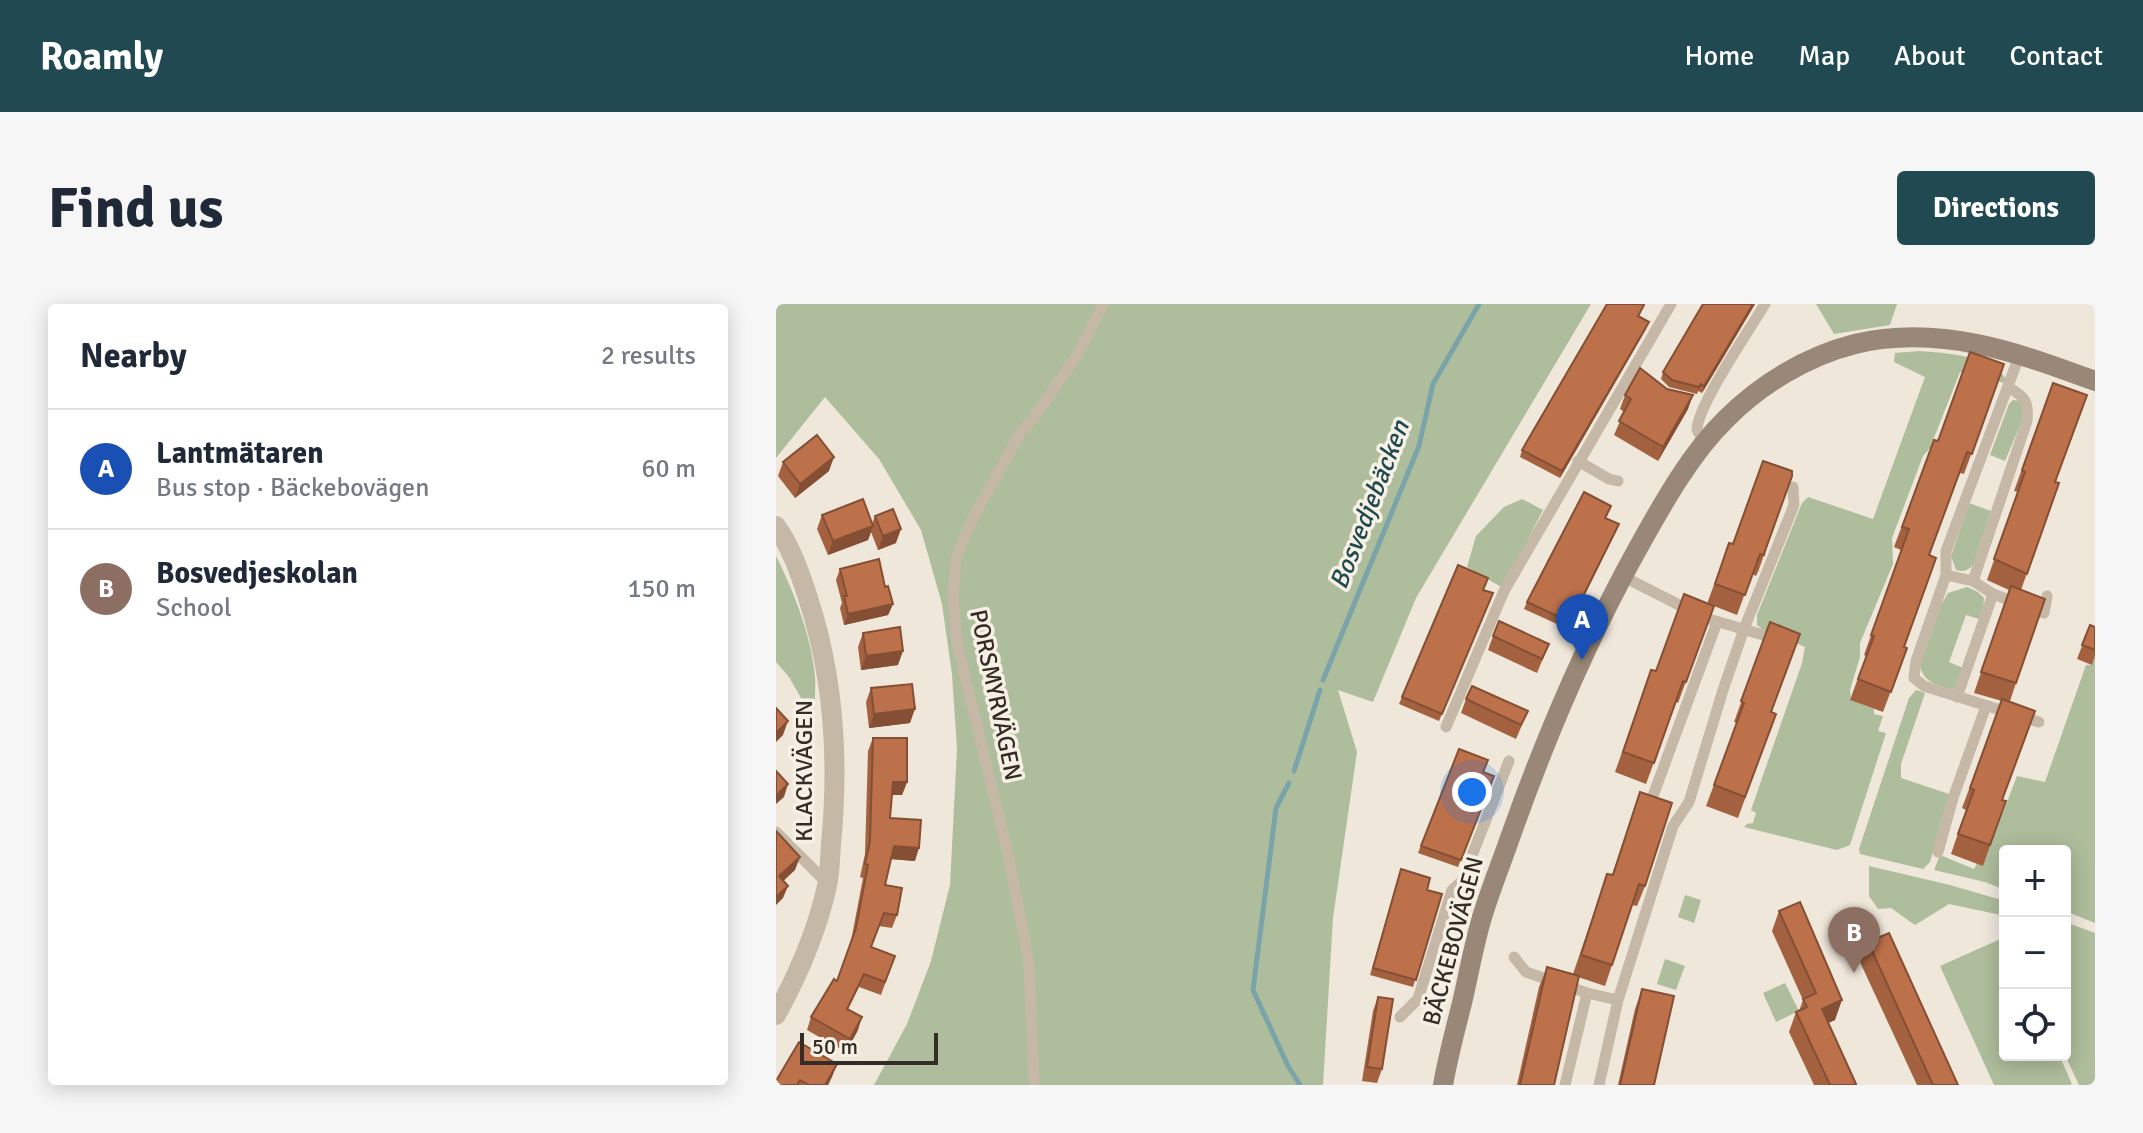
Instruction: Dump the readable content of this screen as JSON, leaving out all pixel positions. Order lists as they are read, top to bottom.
{
  "streets": {
    "street": ["KLACKVÄGEN", "BÄCKEBOVÄGEN"],
    "lane": ["PORSMYRVÄGEN"]
  },
  "water": ["Bosvedjebäcken"],
  "scale_bar": "50 m",
  "page": {
    "header": "Roamly",
    "nav": [
      "Home",
      "Map",
      "About",
      "Contact"
    ],
    "buttons": "Directions",
    "title": "Find us",
    "heading": ["Nearby", "2 results"],
    "list": [
      {
        "mark": "A",
        "name": "Lantmätaren",
        "note": "Bus stop · Bäckebovägen",
        "value": "60 m"
      },
      {
        "mark": "B",
        "name": "Bosvedjeskolan",
        "note": "School",
        "value": "150 m"
      }
    ],
    "pins": ["A", "B"],
    "map_buttons": ["+", "−"],
    "scale": "50 m"
  }
}
